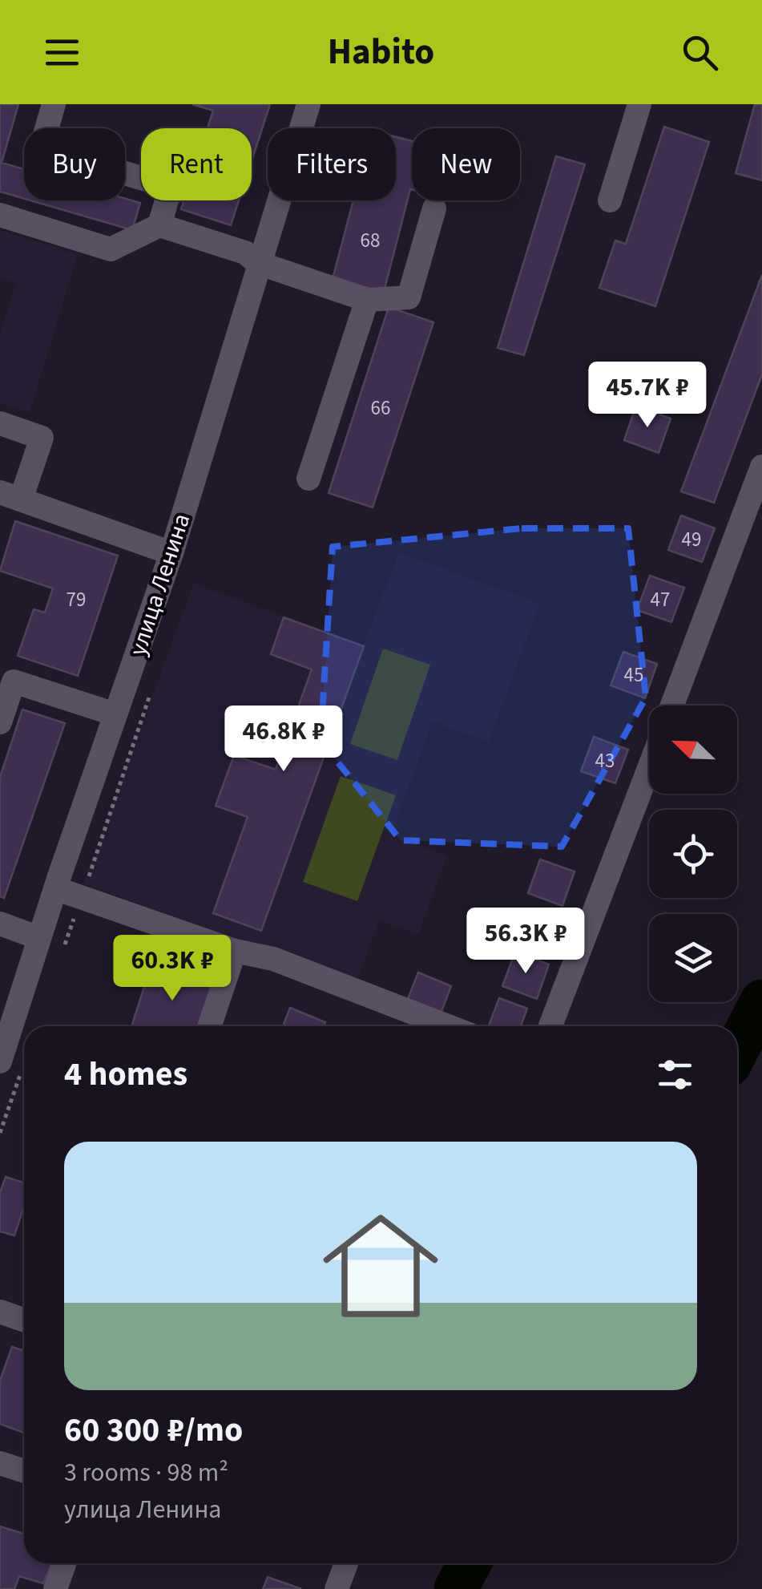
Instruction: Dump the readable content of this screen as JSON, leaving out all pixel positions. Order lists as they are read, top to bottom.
{
  "streets": {
    "street": ["улица Ленина"]
  },
  "house_numbers": [
    "68",
    "66",
    "49",
    "79",
    "47",
    "45",
    "43"
  ],
  "north": "top left",
  "page": {
    "header": "Habito",
    "chip": [
      "Buy",
      "Rent",
      "Filters",
      "New"
    ],
    "price": [
      "45.7K ₽",
      "46.8K ₽",
      "56.3K ₽",
      "60.3K ₽"
    ],
    "heading": "4 homes",
    "list": [
      {
        "name": "60 300 ₽/mo",
        "note": "3 rooms · 98 m² · улица Ленина"
      }
    ]
  }
}
